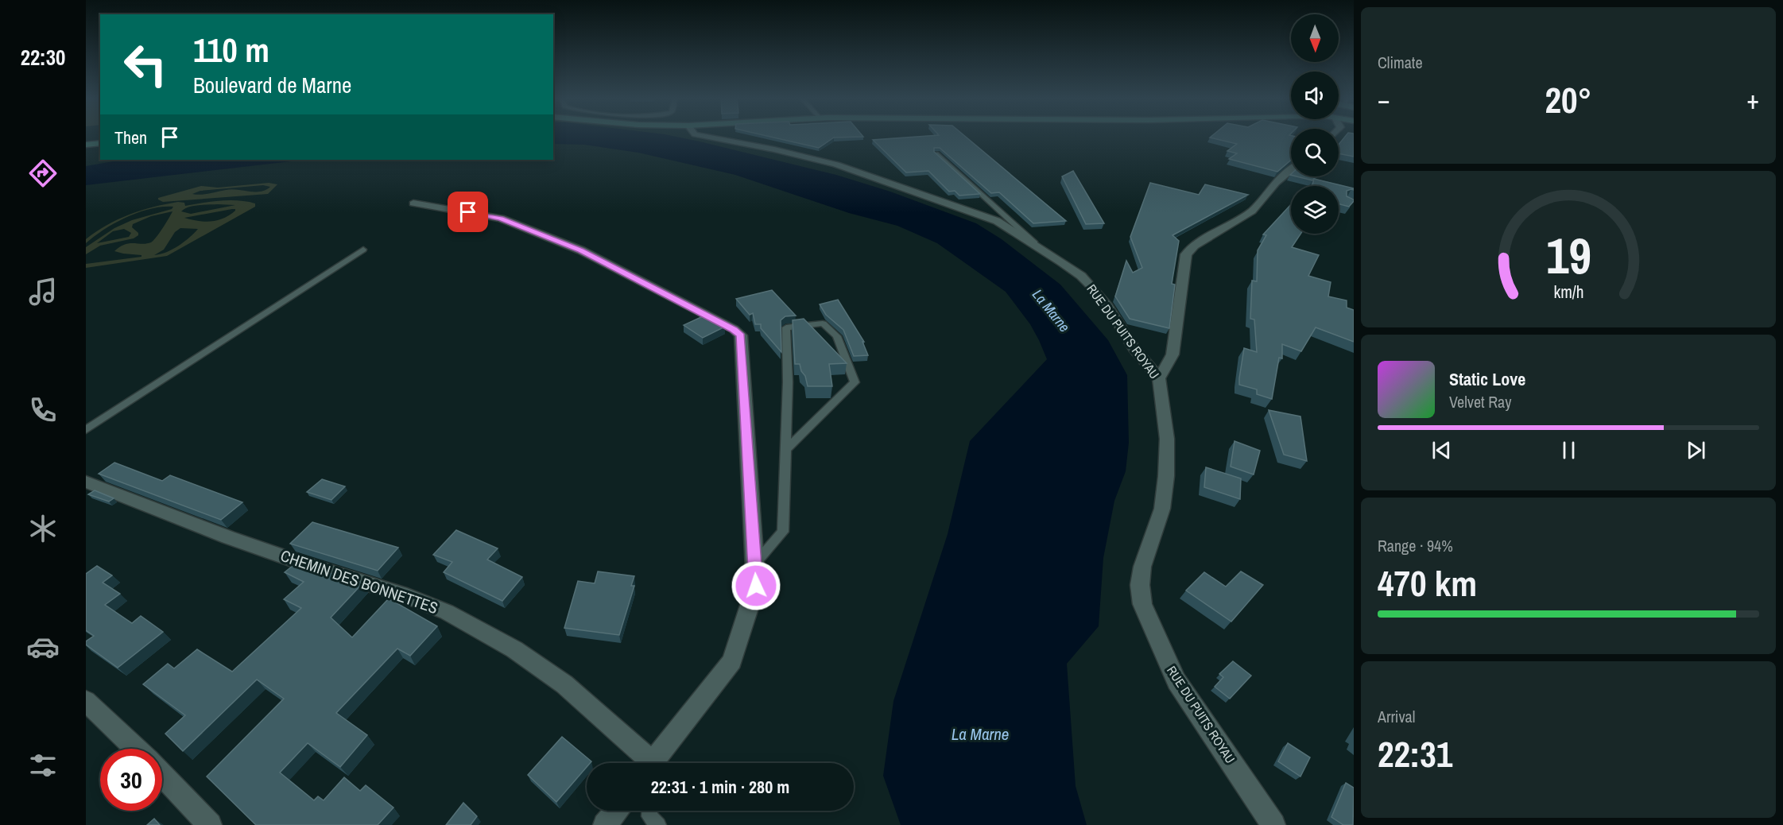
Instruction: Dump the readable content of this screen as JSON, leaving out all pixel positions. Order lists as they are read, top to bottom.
{
  "streets": {
    "street": ["RUE DU PUITS ROYAU", "CHEMIN DES BONNETTES"]
  },
  "water": ["La Marne"],
  "north": "bottom",
  "page": {
    "tabs": "22:30",
    "tile": [
      "Climate",
      ["Range · 94%", "470 km"],
      ["Arrival", "22:31"]
    ],
    "turn": ["110 m", "Boulevard de Marne"],
    "heat": ["−", "20°", "+"],
    "then": "Then",
    "song": ["Static Love", "Velvet Ray"],
    "limit": "30",
    "trip": "22:31 · 1 min · 280 m",
    "gauge": ["19", "km/h"]
  }
}
